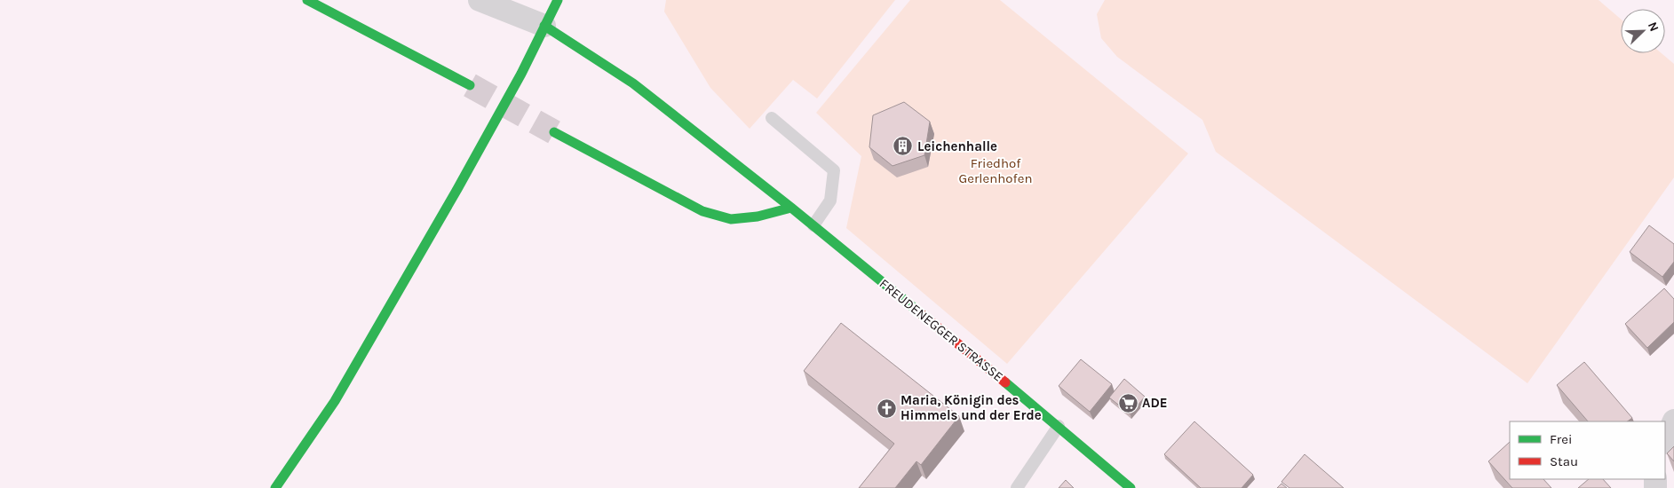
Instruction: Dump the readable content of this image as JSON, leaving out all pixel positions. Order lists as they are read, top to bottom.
{
  "streets": {
    "street": ["FREUDENEGGER STRASSE"]
  },
  "parks": ["Friedhof Gerlenhofen"],
  "places": {
    "building": ["Leichenhalle"],
    "supermarket": ["ADE"],
    "church": ["Maria, Königin des Himmels und der Erde"]
  },
  "legend": ["Frei", "Stau"],
  "north": "top right"
}
